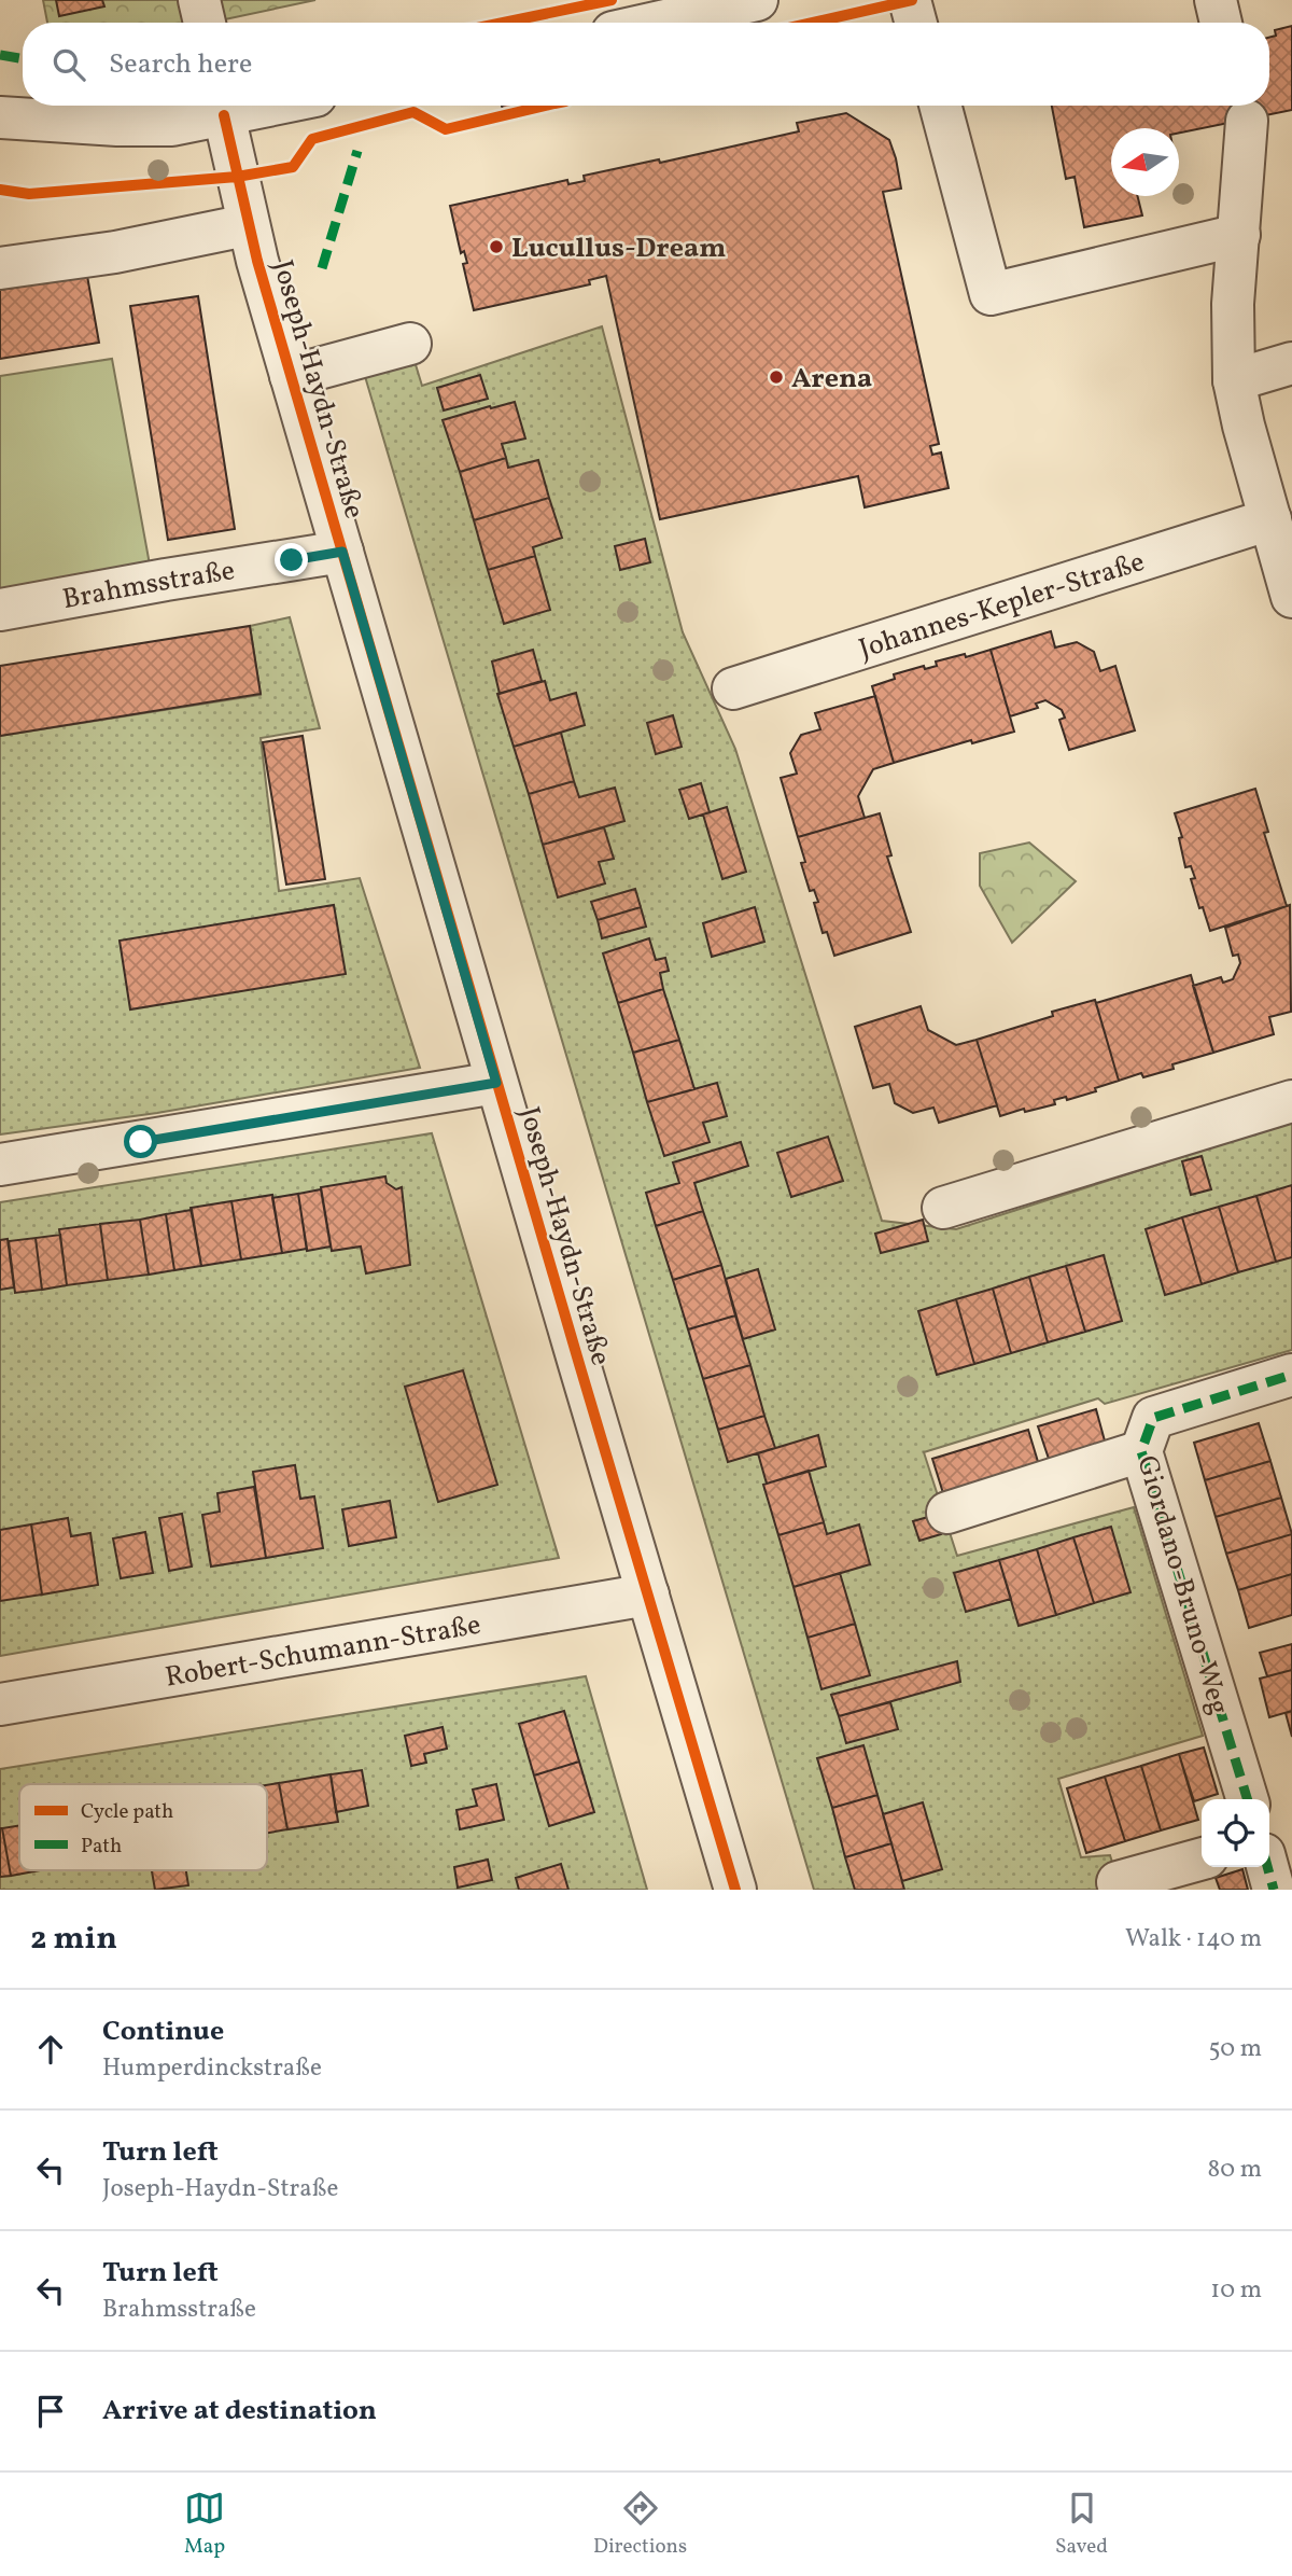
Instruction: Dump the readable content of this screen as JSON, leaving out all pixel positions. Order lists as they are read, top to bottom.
{
  "streets": {
    "street": [
      "Joseph-Haydn-Straße",
      "Brahmsstraße",
      "Johannes-Kepler-Straße",
      "Giordano-Bruno-Weg",
      "Robert-Schumann-Straße"
    ]
  },
  "crossings": [
    ["Joseph-Haydn-Straße", "Brahmsstraße"],
    ["Joseph-Haydn-Straße", "Robert-Schumann-Straße"]
  ],
  "places": ["Lucullus-Dream", "Arena"],
  "legend": ["Cycle path", "Path"],
  "north": "left",
  "page": {
    "search": "Search here",
    "heading": ["2 min", "Walk · 140 m"],
    "list": [
      ["Continue", "Humperdinckstraße", "50 m"],
      ["Turn left", "Joseph-Haydn-Straße", "80 m"],
      ["Turn left", "Brahmsstraße", "10 m"],
      "Arrive at destination"
    ],
    "nav": ["Map", "Directions", "Saved"]
  }
}
